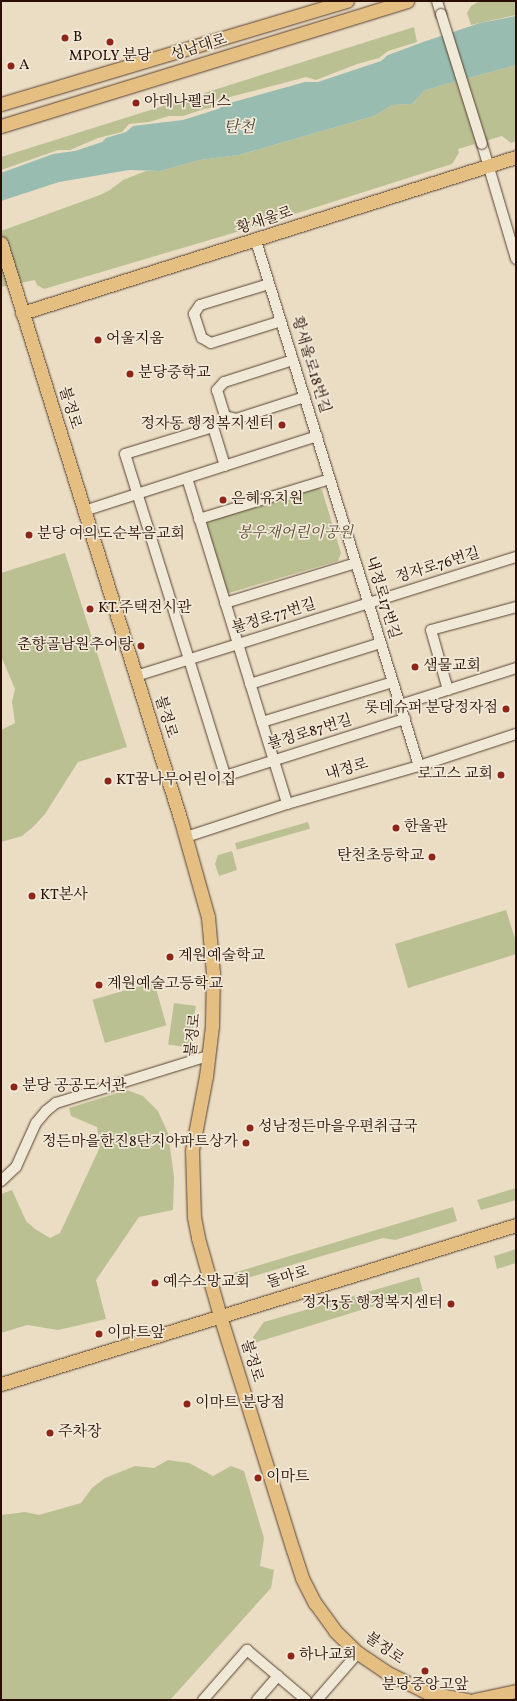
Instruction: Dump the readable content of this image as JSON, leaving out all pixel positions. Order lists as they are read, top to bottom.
{
  "streets": {
    "main road": [
      "성남대로",
      "황새울로",
      "불정로",
      "돌마로"
    ],
    "street": [
      "황새울로18번길",
      "정자로76번길",
      "내정로17번길",
      "불정로77번길",
      "불정로87번길",
      "내정로"
    ]
  },
  "crossings": [
    ["황새울로", "황새울로18번길"],
    ["황새울로", "불정로"],
    ["황새울로18번길", "내정로17번길"],
    ["불정로", "불정로77번길"],
    ["불정로", "내정로"],
    ["불정로", "돌마로"],
    ["정자로76번길", "내정로17번길"],
    ["정자로76번길", "불정로77번길"],
    ["내정로17번길", "불정로77번길"],
    ["내정로17번길", "불정로87번길"],
    ["내정로17번길", "내정로"],
    ["불정로77번길", "불정로87번길"]
  ],
  "water": ["탄천"],
  "parks": ["봉우재어린이공원"],
  "places": [
    "B",
    "MPOLY 분당",
    "A",
    "아데나펠리스",
    "어울지움",
    "분당중학교",
    "정자동 행정복지센터",
    "은혜유치원",
    "분당 여의도순복음교회",
    "KT.주택전시관",
    "춘향골남원추어탕",
    "샘물교회",
    "롯데슈퍼 분당정자점",
    "로고스 교회",
    "KT꿈나무어린이집",
    "한울관",
    "탄천초등학교",
    "KT본사",
    "계원예술학교",
    "계원예술고등학교",
    "분당 공공도서관",
    "성남정든마을우편취급국",
    "정든마을한진8단지아파트상가",
    "예수소망교회",
    "정자3동 행정복지센터",
    "이마트앞",
    "이마트 분당점",
    "주차장",
    "이마트",
    "하나교회",
    "분당중앙고앞"
  ]
}
